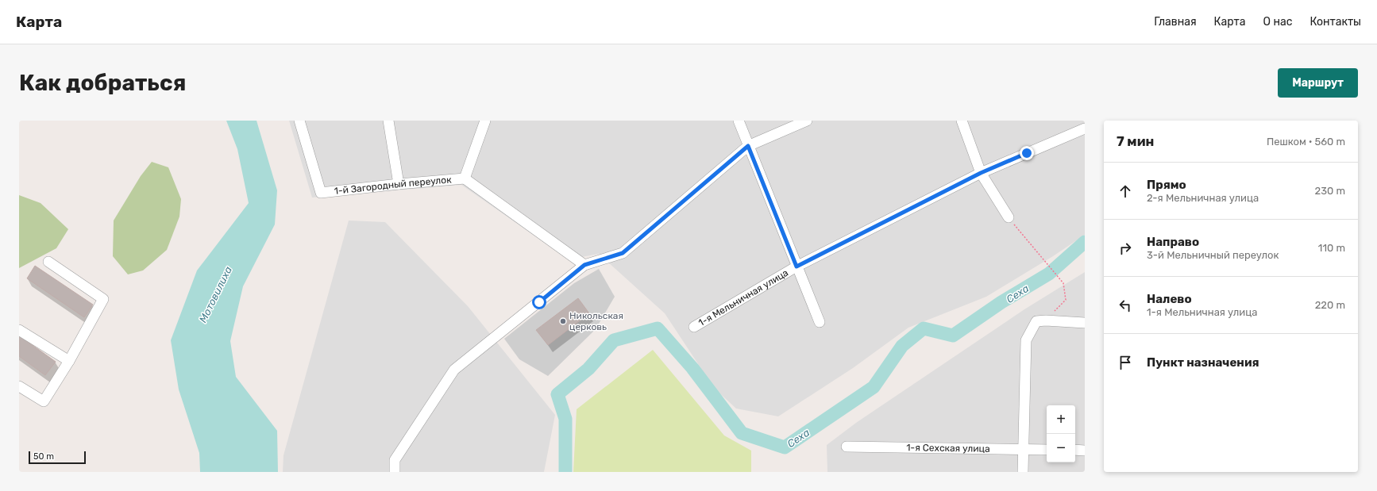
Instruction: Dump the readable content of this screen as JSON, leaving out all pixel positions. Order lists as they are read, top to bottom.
{
  "streets": {
    "street": ["1-й Загородный переулок", "1-я Мельничная улица", "1-я Сехская улица"]
  },
  "water": ["Сеха", "Мотовилиха"],
  "places": ["Никольская церковь"],
  "scale_bar": "50 m",
  "page": {
    "header": "Карта",
    "nav": [
      "Главная",
      "Карта",
      "О нас",
      "Контакты"
    ],
    "buttons": "Маршрут",
    "title": "Как добраться",
    "heading": ["7 мин", "Пешком · 560 m"],
    "list": [
      ["Прямо", "2-я Мельничная улица", "230 m"],
      ["Направо", "3-й Мельничный переулок", "110 m"],
      ["Налево", "1-я Мельничная улица", "220 m"],
      "Пункт назначения"
    ],
    "map_buttons": ["+", "−"],
    "scale": "50 m"
  }
}
